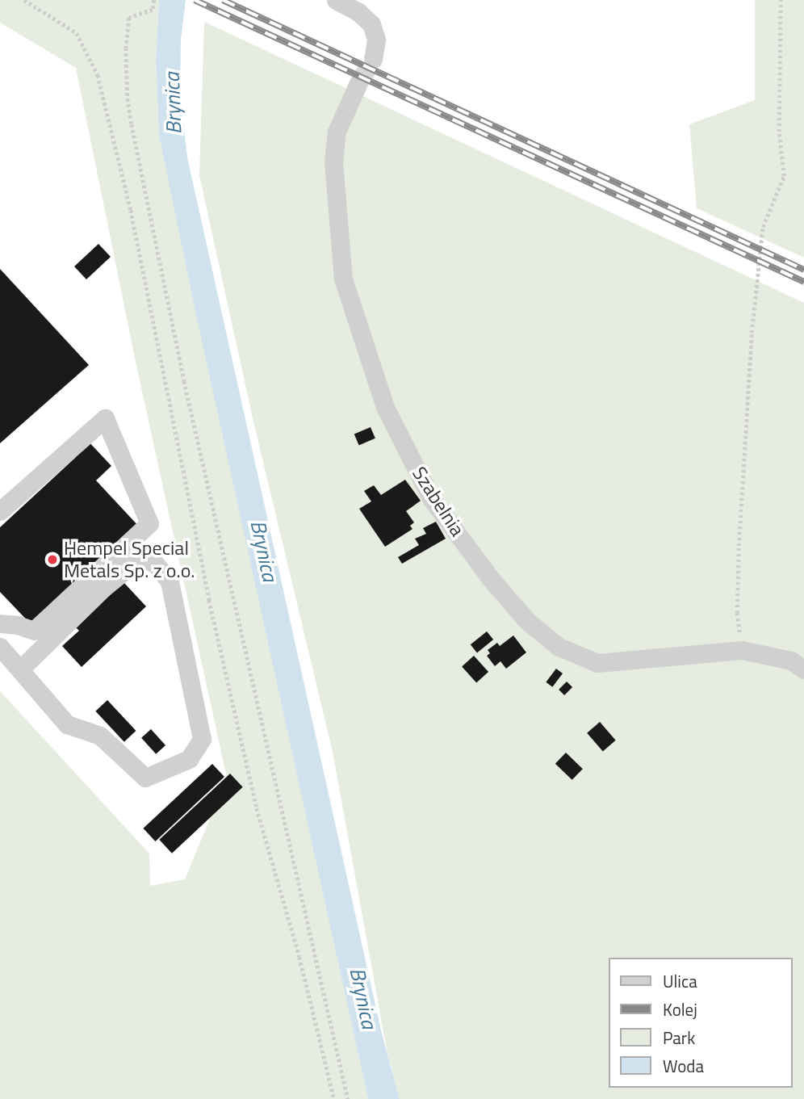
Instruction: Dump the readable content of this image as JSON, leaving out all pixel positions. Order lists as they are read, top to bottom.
{
  "streets": {
    "street": ["Szabelnia"]
  },
  "water": ["Brynica"],
  "places": ["Hempel Special Metals Sp. z o.o."],
  "legend": [
    "Ulica",
    "Kolej",
    "Park",
    "Woda"
  ]
}
